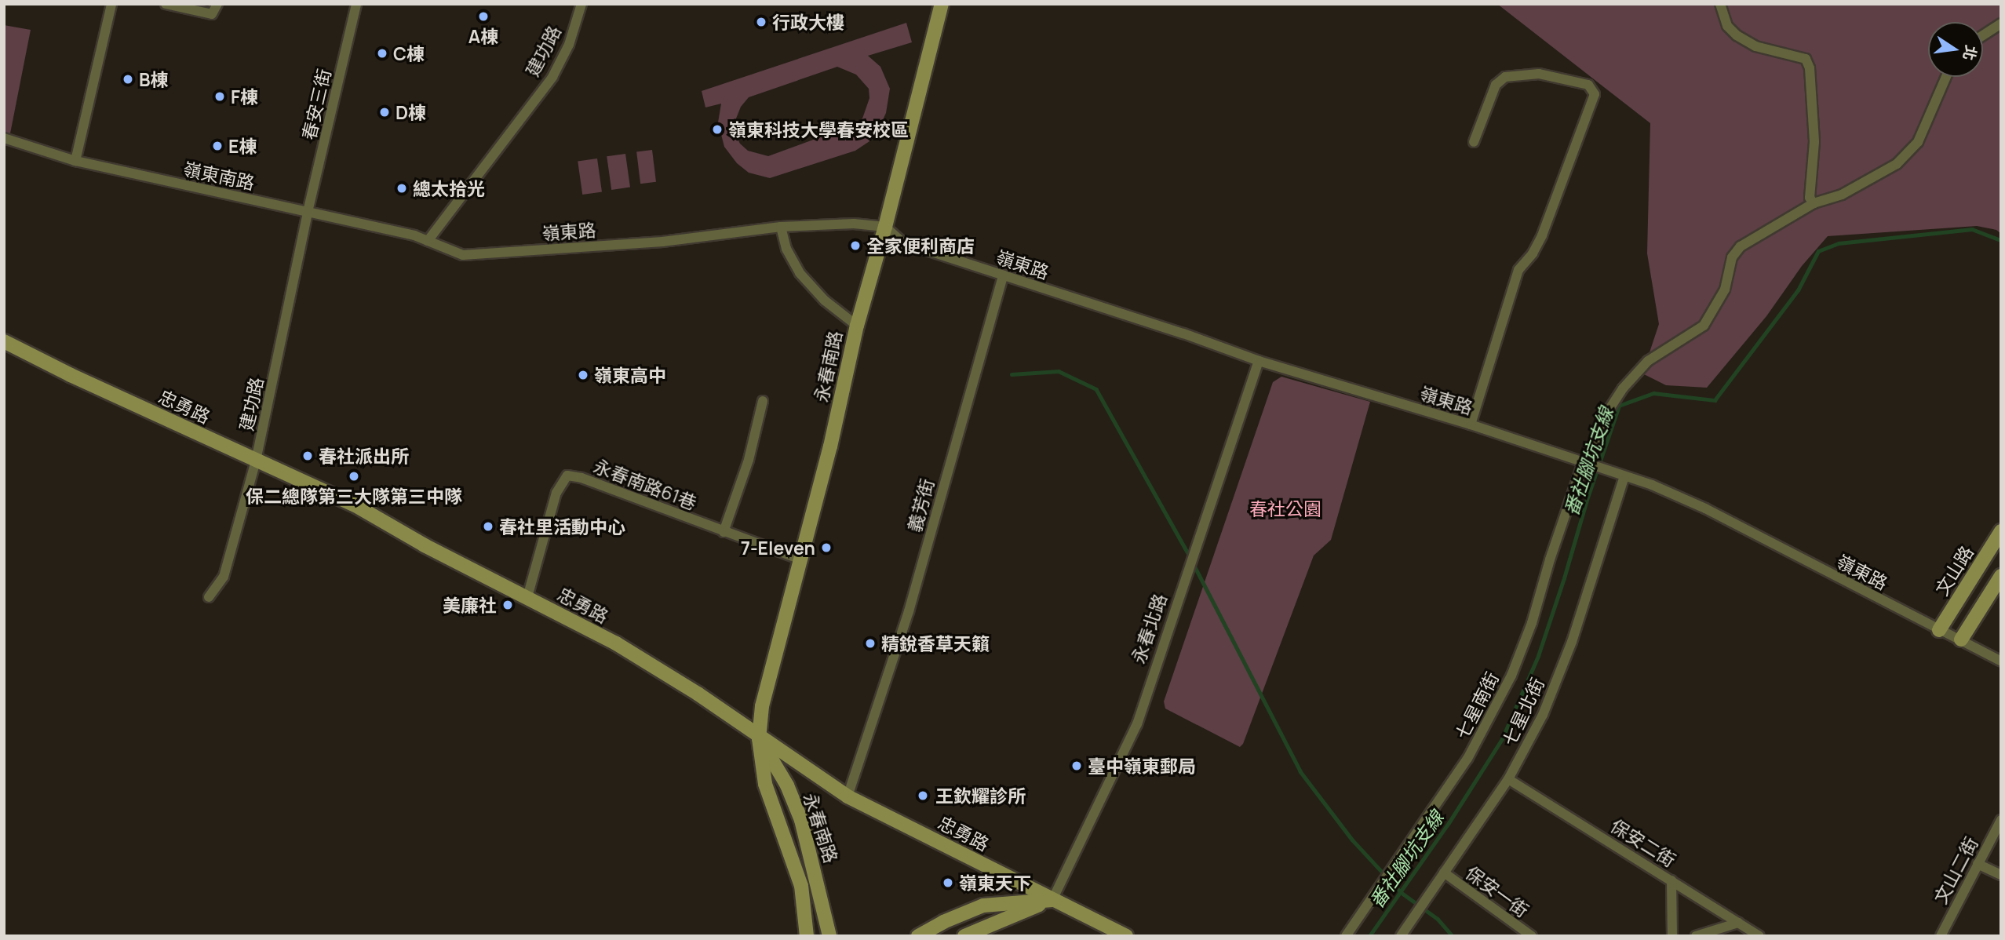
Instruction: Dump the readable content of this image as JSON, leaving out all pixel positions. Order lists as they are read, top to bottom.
{
  "streets": {
    "street": [
      "建功路",
      "春安三街",
      "嶺東南路",
      "嶺東路",
      "永春南路",
      "忠勇路",
      "永春南路61巷",
      "義芳街",
      "文山路",
      "永春北路",
      "七星南街",
      "七星北街",
      "保安二街",
      "文山二街",
      "保安一街"
    ]
  },
  "crossings": [
    ["建功路", "春安三街"],
    ["建功路", "嶺東南路"],
    ["建功路", "嶺東路"],
    ["建功路", "忠勇路"],
    ["春安三街", "嶺東南路"],
    ["嶺東南路", "嶺東路"],
    ["嶺東路", "永春南路"],
    ["嶺東路", "義芳街"],
    ["嶺東路", "文山路"],
    ["嶺東路", "永春北路"],
    ["嶺東路", "七星南街"],
    ["嶺東路", "七星北街"],
    ["永春南路", "忠勇路"],
    ["永春南路", "永春南路61巷"],
    ["忠勇路", "永春南路61巷"],
    ["忠勇路", "義芳街"],
    ["忠勇路", "永春北路"],
    ["七星北街", "保安二街"],
    ["七星北街", "保安一街"]
  ],
  "water": ["番社腳坑支線"],
  "parks": ["春社公園"],
  "places": [
    "A棟",
    "行政大樓",
    "C棟",
    "B棟",
    "F棟",
    "D棟",
    "嶺東科技大學春安校區",
    "E棟",
    "總太拾光",
    "全家便利商店",
    "嶺東高中",
    "春社派出所",
    "保二總隊第三大隊第三中隊",
    "春社里活動中心",
    "7-Eleven",
    "美廉社",
    "精銳香草天籟",
    "臺中嶺東郵局",
    "王欽耀診所",
    "嶺東天下"
  ],
  "north": "right"
}
